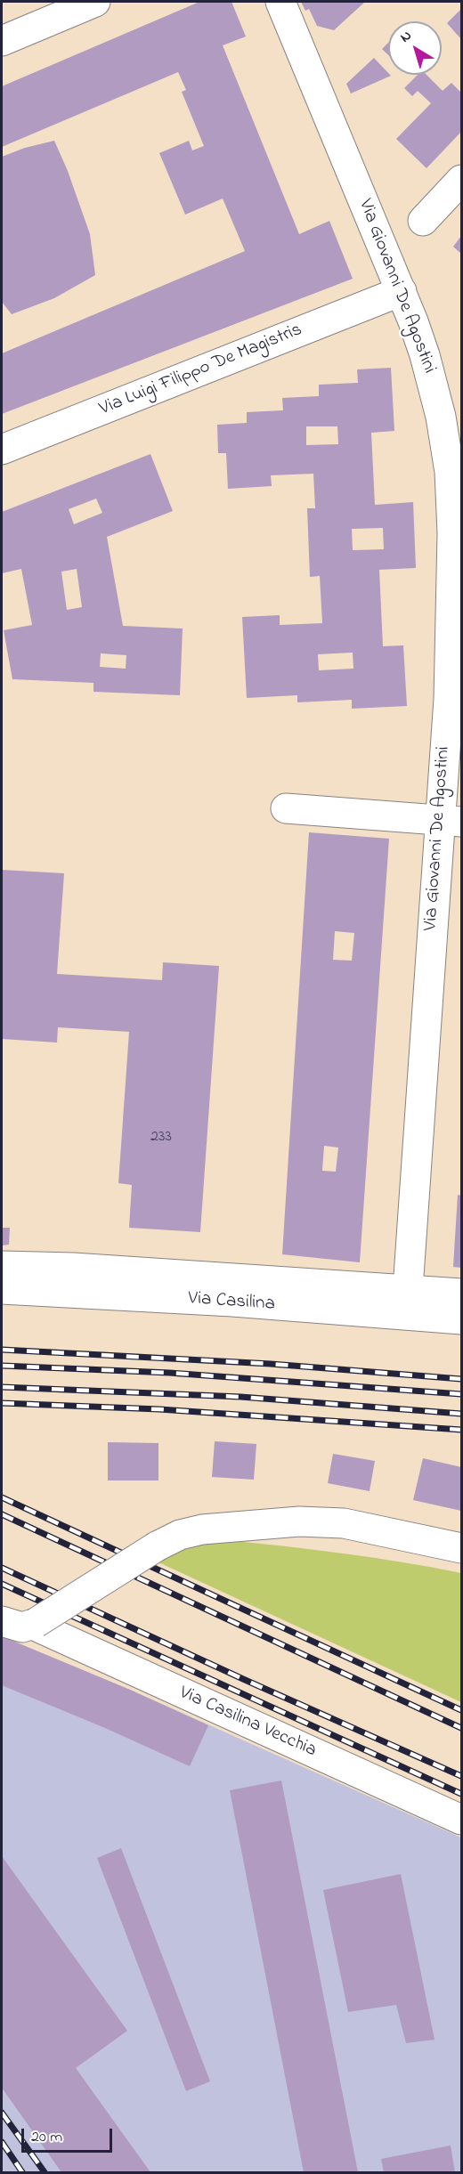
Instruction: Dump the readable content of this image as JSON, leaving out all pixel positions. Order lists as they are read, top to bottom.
{
  "streets": {
    "street": [
      "Via Giovanni De Agostini",
      "Via Luigi Filippo De Magistris",
      "Via Casilina",
      "Via Casilina Vecchia"
    ]
  },
  "crossings": [
    ["Via Giovanni De Agostini", "Via Luigi Filippo De Magistris"],
    ["Via Giovanni De Agostini", "Via Casilina"]
  ],
  "house_numbers": ["233"],
  "scale_bar": "20 m",
  "north": "top left"
}
